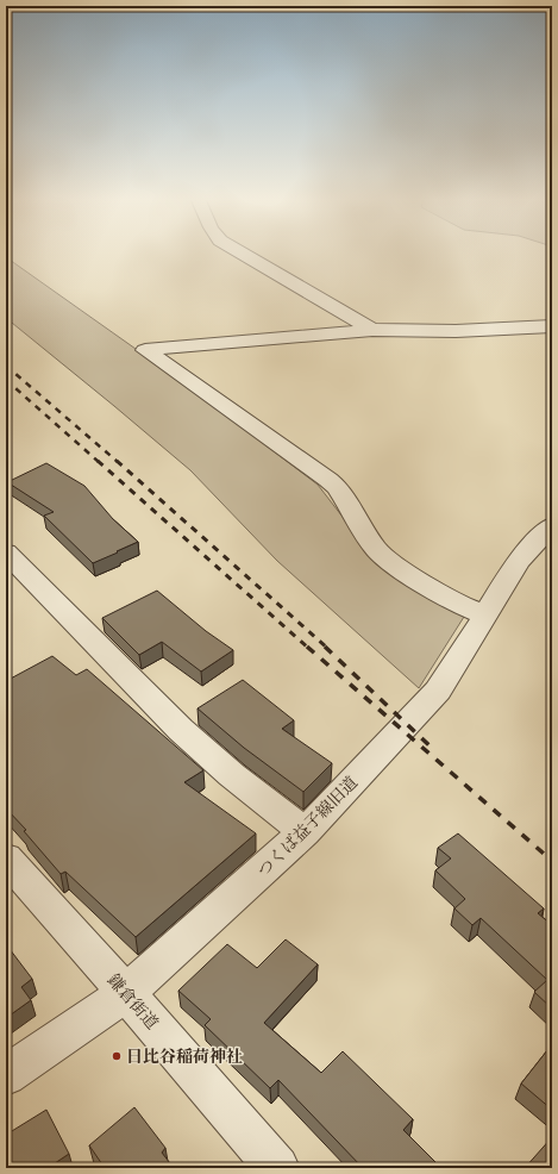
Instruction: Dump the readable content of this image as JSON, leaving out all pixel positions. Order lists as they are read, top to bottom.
{
  "streets": {
    "street": ["つくば益子線旧道", "鎌倉街道"]
  },
  "crossings": [
    ["つくば益子線旧道", "鎌倉街道"]
  ],
  "places": ["日比谷稲荷神社"]
}
